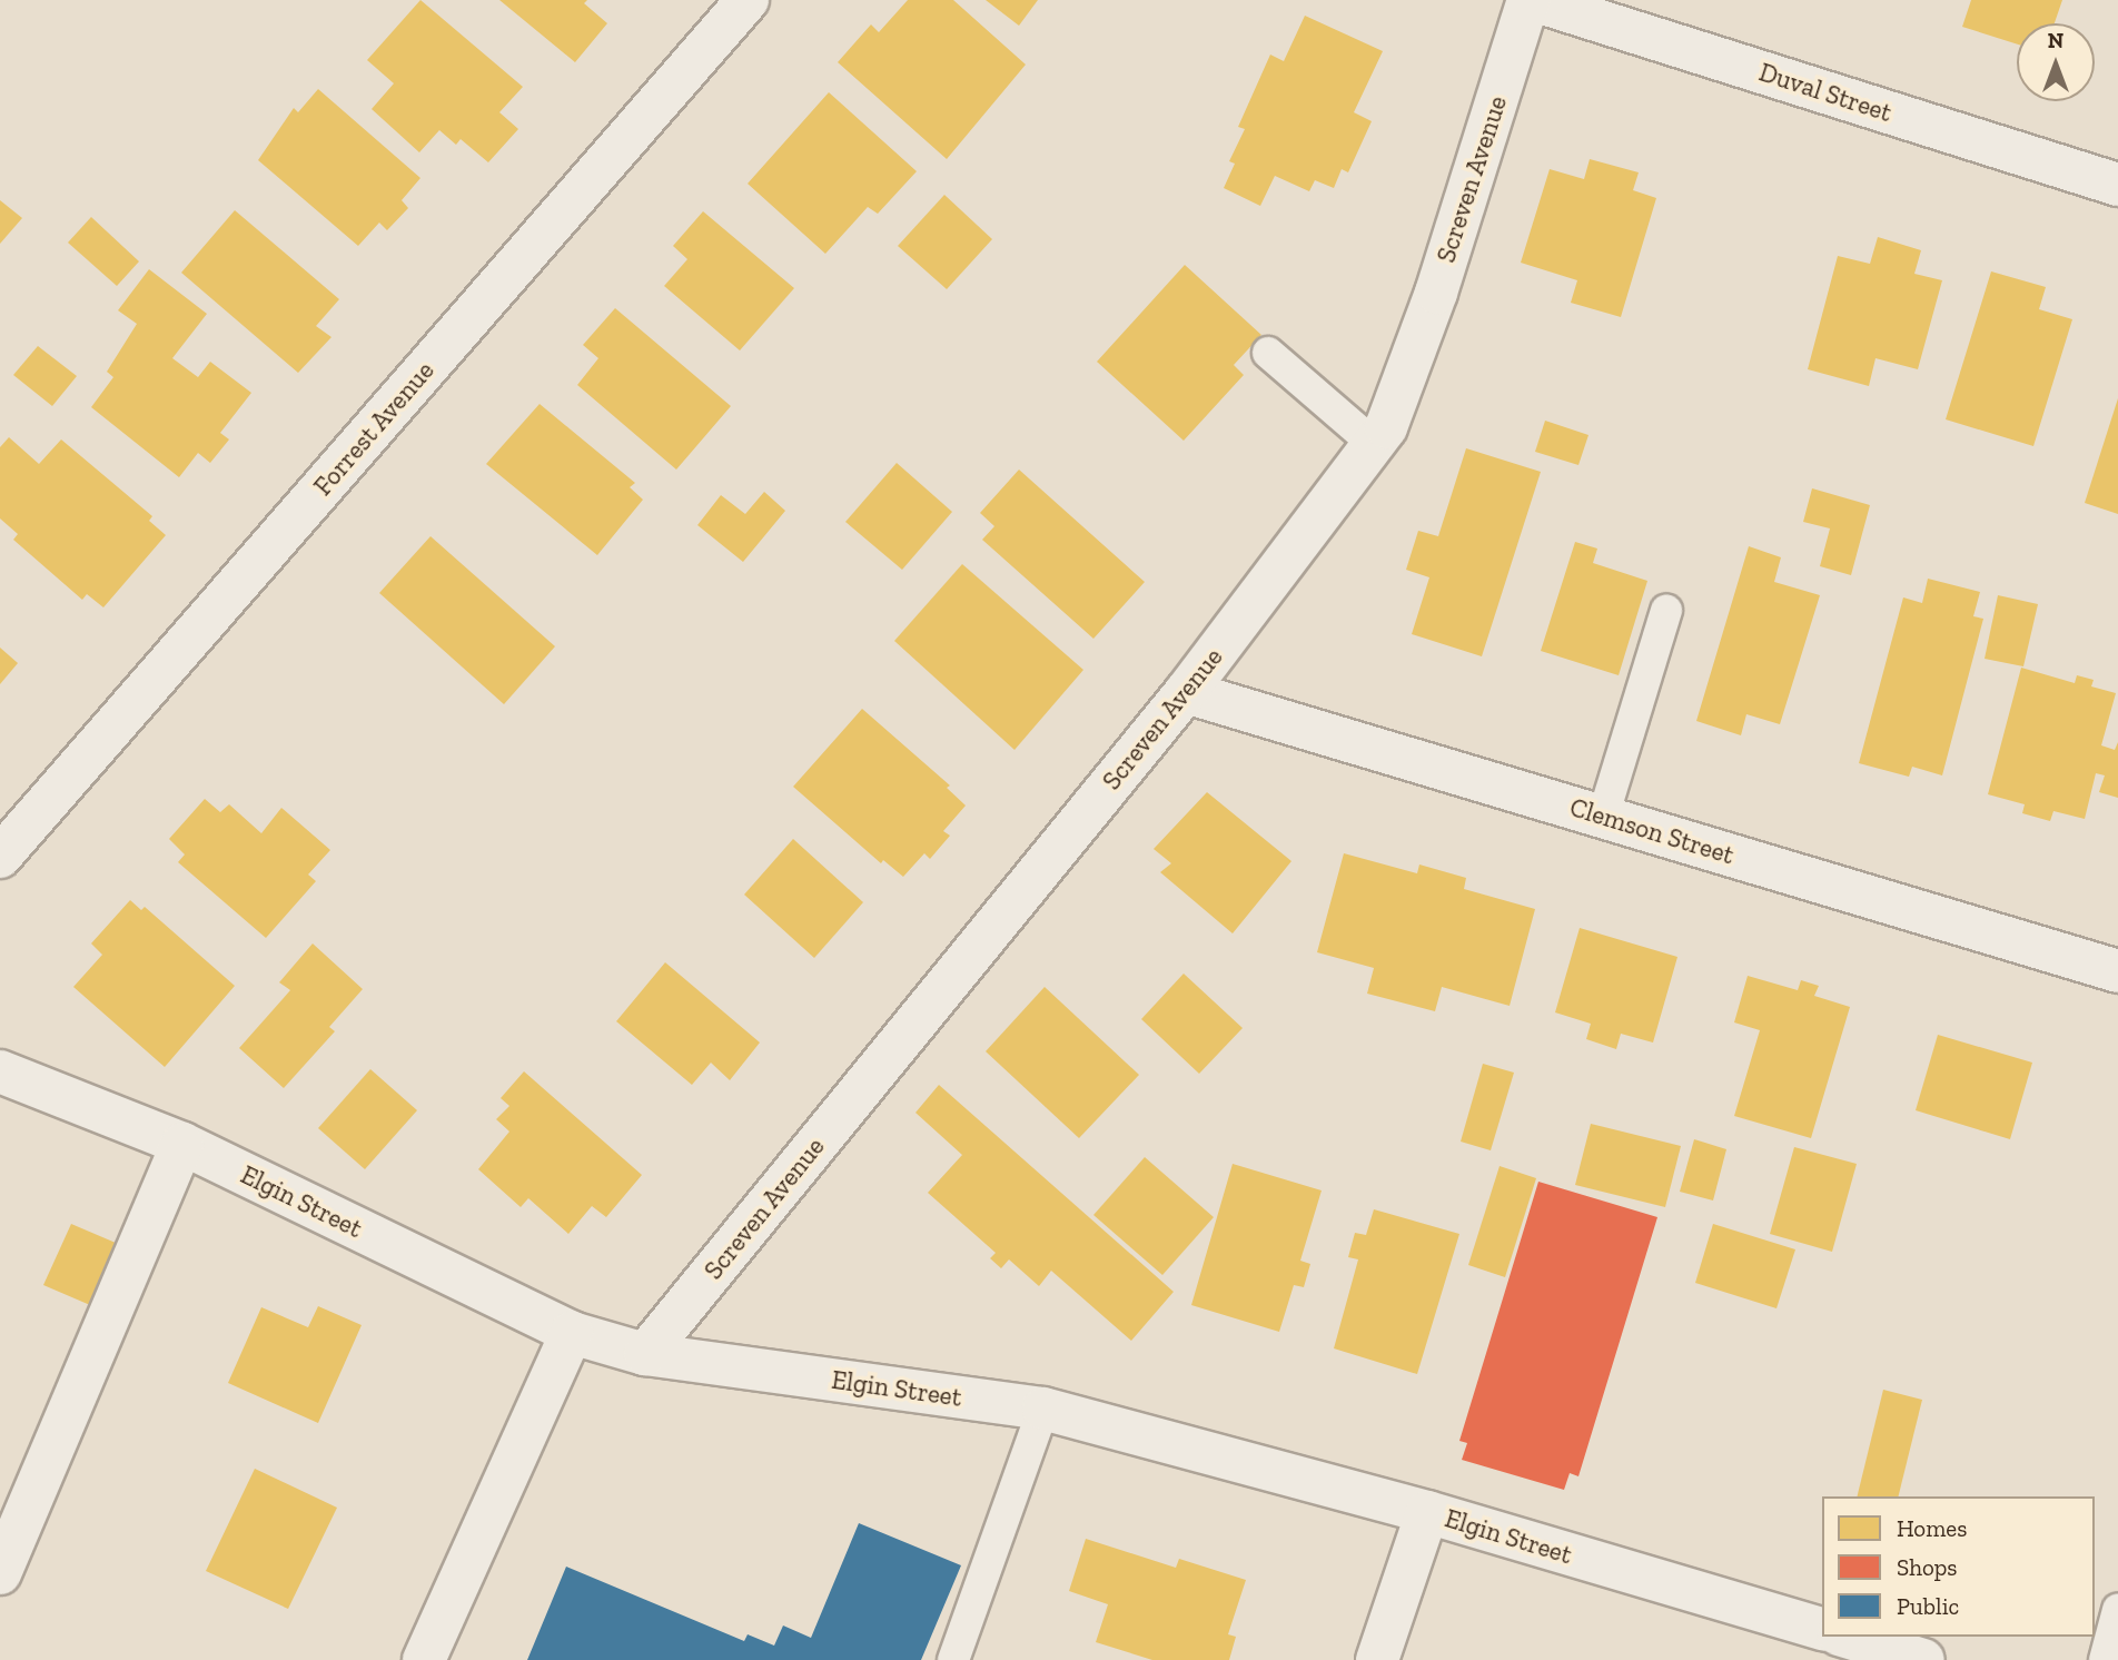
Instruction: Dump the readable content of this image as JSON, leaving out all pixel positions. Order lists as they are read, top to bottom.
{
  "streets": {
    "street": [
      "Duval Street",
      "Screven Avenue",
      "Forrest Avenue",
      "Clemson Street",
      "Elgin Street"
    ]
  },
  "crossings": [
    ["Duval Street", "Screven Avenue"],
    ["Screven Avenue", "Clemson Street"],
    ["Screven Avenue", "Elgin Street"]
  ],
  "legend": ["Homes", "Shops", "Public"],
  "north": "top"
}
